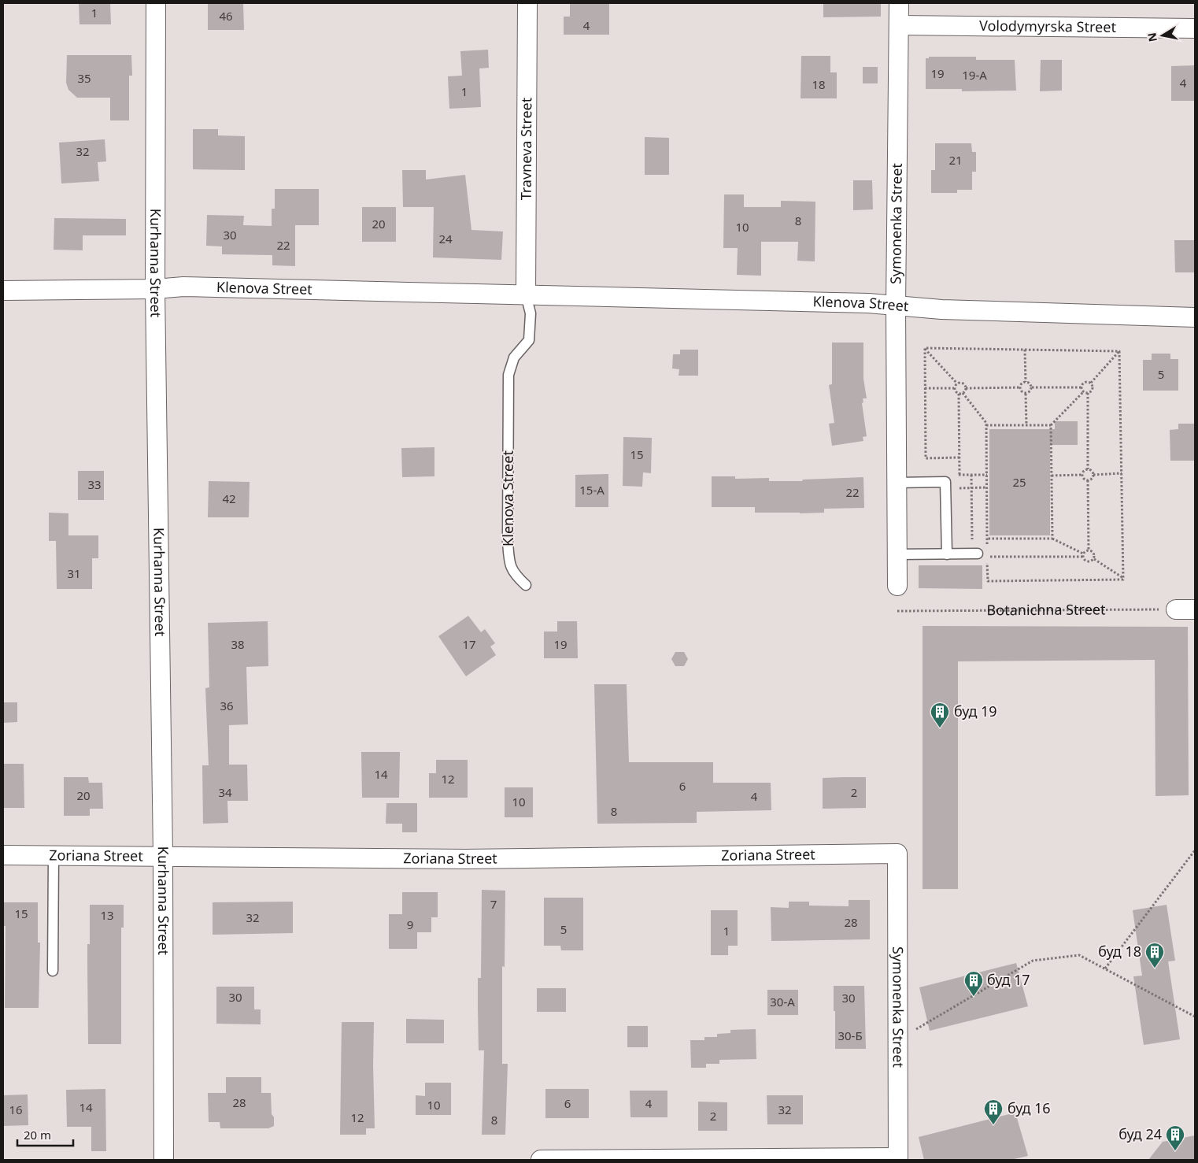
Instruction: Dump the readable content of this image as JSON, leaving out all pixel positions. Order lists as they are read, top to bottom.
{
  "streets": {
    "street": [
      "Volodymyrska Street",
      "Travneva Street",
      "Symonenka Street",
      "Kurhanna Street",
      "Klenova Street",
      "Zoriana Street"
    ],
    "path": ["Botanichna Street"]
  },
  "crossings": [
    ["Volodymyrska Street", "Symonenka Street"],
    ["Travneva Street", "Klenova Street"],
    ["Symonenka Street", "Klenova Street"],
    ["Symonenka Street", "Zoriana Street"],
    ["Kurhanna Street", "Klenova Street"],
    ["Kurhanna Street", "Zoriana Street"]
  ],
  "places": {
    "building": [
      "буд 19",
      "буд 18",
      "буд 17",
      "буд 16",
      "буд 24"
    ]
  },
  "house_numbers": [
    "1",
    "46",
    "4",
    "19",
    "19-А",
    "35",
    "4",
    "18",
    "1",
    "32",
    "21",
    "8",
    "20",
    "10",
    "30",
    "24",
    "22",
    "5",
    "15",
    "25",
    "33",
    "15-А",
    "22",
    "42",
    "31",
    "38",
    "17",
    "19",
    "36",
    "14",
    "12",
    "6",
    "34",
    "2",
    "20",
    "4",
    "10",
    "8",
    "7",
    "15",
    "13",
    "32",
    "28",
    "9",
    "5",
    "1",
    "30",
    "30",
    "30-А",
    "30-Б",
    "28",
    "6",
    "4",
    "10",
    "14",
    "16",
    "32",
    "2",
    "12",
    "8"
  ],
  "scale_bar": "20 m",
  "north": "left"
}
